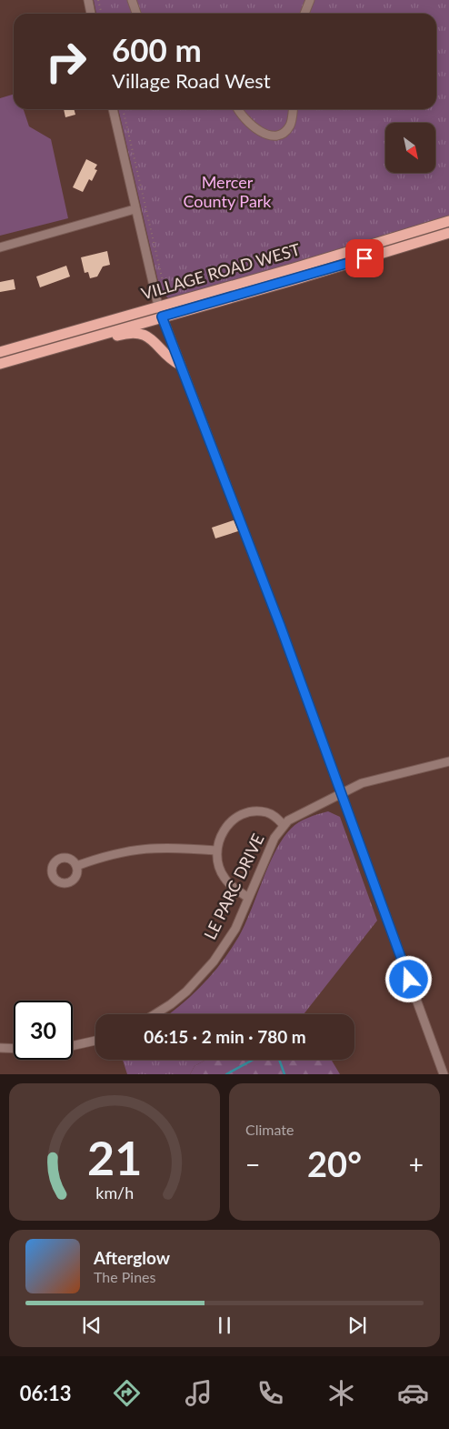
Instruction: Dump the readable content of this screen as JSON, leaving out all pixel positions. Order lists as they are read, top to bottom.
{
  "streets": {
    "main road": ["VILLAGE ROAD WEST"],
    "street": ["LE PARC DRIVE"]
  },
  "parks": ["Mercer County Park"],
  "north": "bottom right",
  "page": {
    "turn": ["600 m", "Village Road West"],
    "limit": "30",
    "trip": "06:15 · 2 min · 780 m",
    "tile": "Climate",
    "heat": ["−", "20°", "+"],
    "song": ["Afterglow", "The Pines"],
    "tabs": "06:13",
    "gauge": ["21", "km/h"]
  }
}
